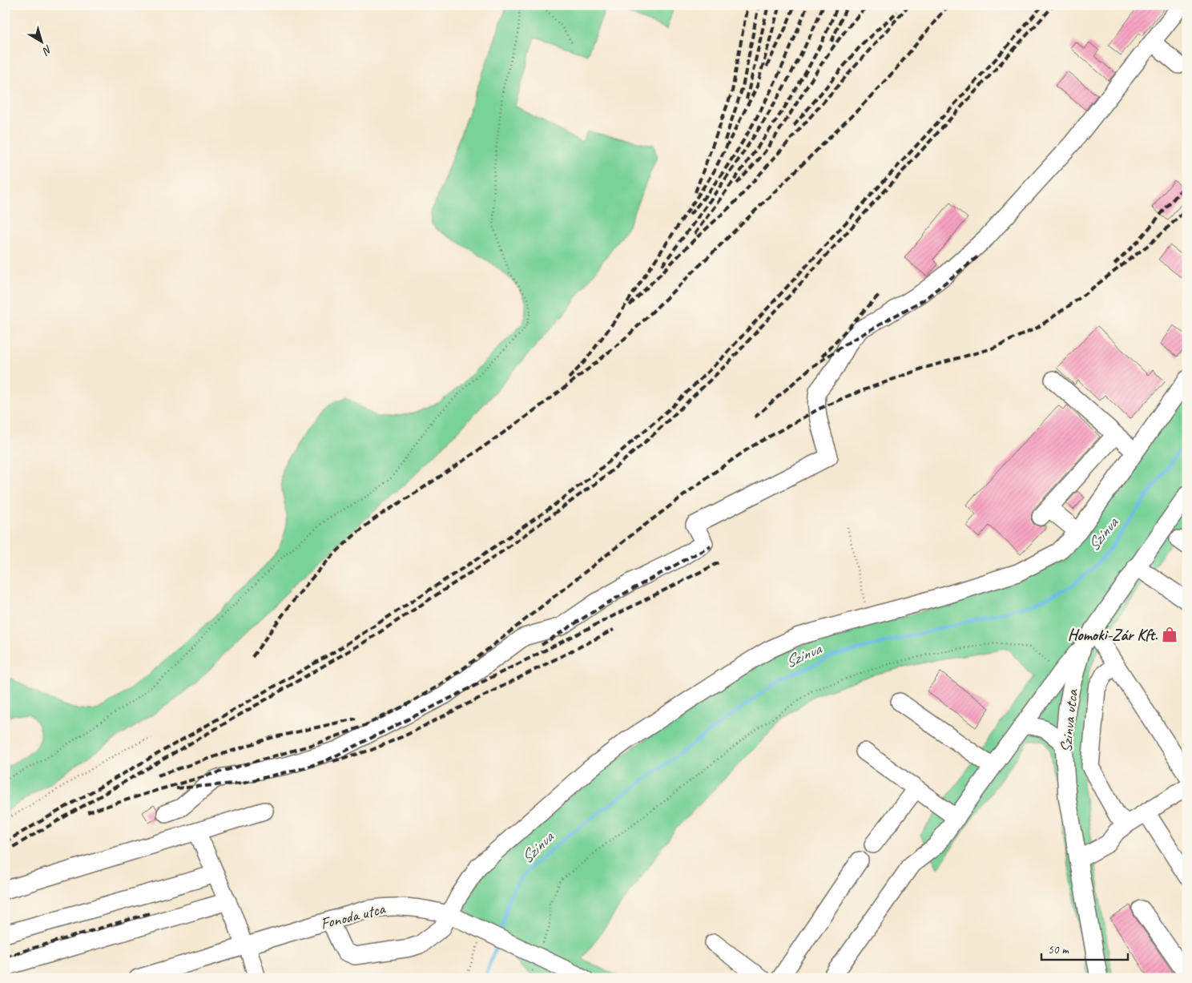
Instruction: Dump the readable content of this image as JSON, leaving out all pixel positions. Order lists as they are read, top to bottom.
{
  "streets": {
    "street": ["Szinva utca", "Fonoda utca"]
  },
  "water": ["Szinva"],
  "places": {
    "shop": ["Homoki-Zár Kft."]
  },
  "scale_bar": "50 m",
  "north": "bottom right"
}
